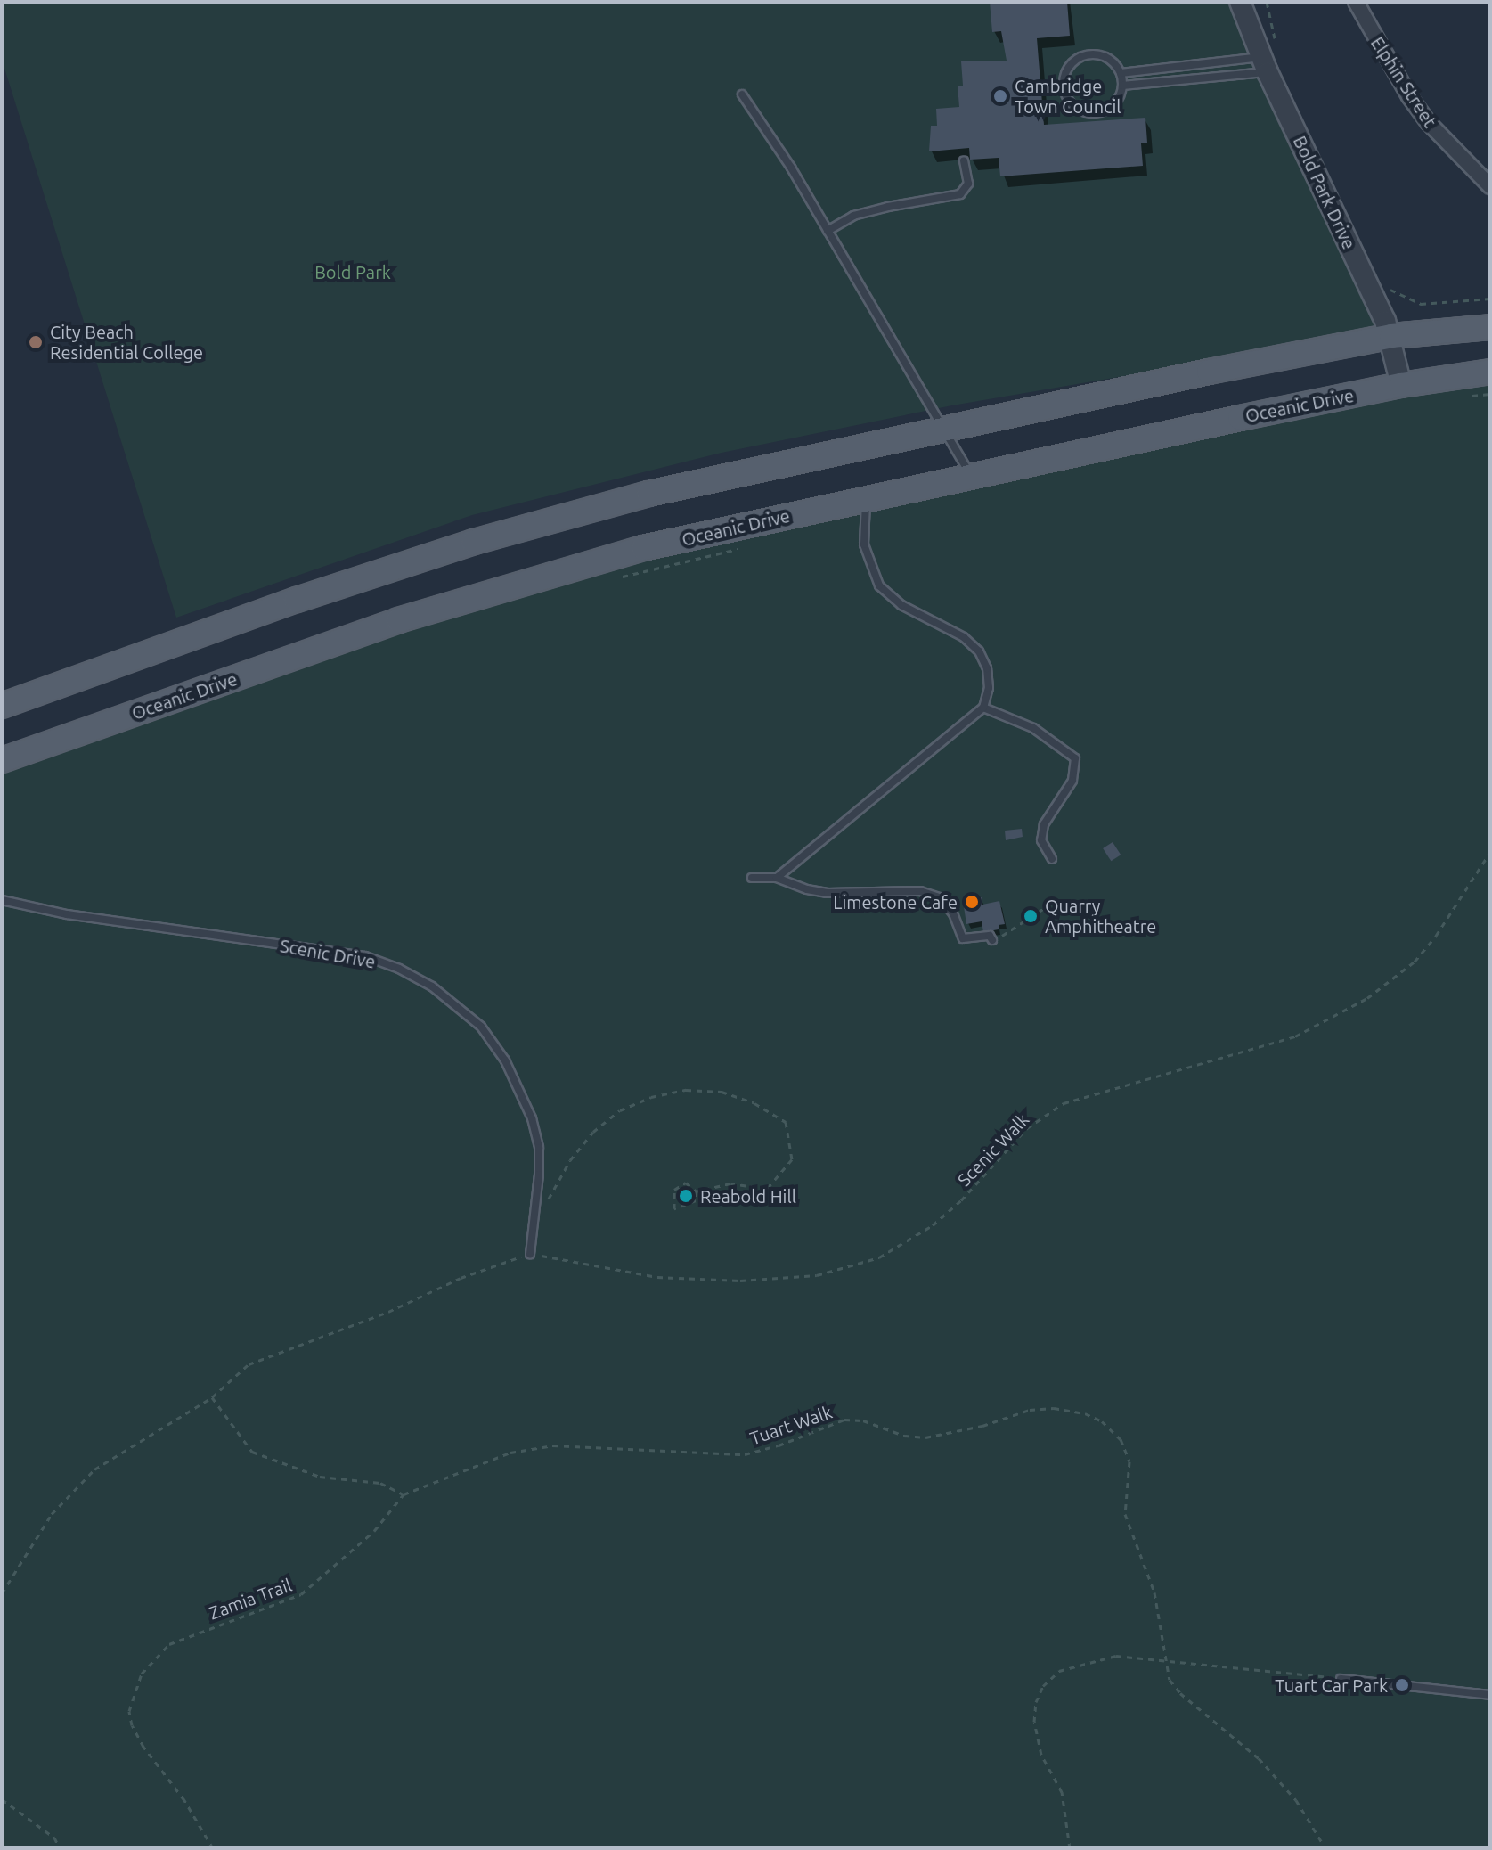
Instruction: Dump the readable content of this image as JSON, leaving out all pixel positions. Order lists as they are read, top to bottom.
{
  "streets": {
    "main road": ["Oceanic Drive"],
    "street": ["Elphin Street", "Bold Park Drive"],
    "lane": ["Scenic Drive"],
    "path": ["Scenic Walk", "Tuart Walk", "Zamia Trail"]
  },
  "crossings": [
    ["Bold Park Drive", "Oceanic Drive"],
    ["Scenic Drive", "Scenic Walk"],
    ["Tuart Walk", "Zamia Trail"]
  ],
  "parks": ["Bold Park"],
  "places": [
    "Cambridge Town Council",
    "City Beach Residential College",
    "Limestone Cafe",
    "Quarry Amphitheatre",
    "Reabold Hill",
    "Tuart Car Park"
  ]
}
